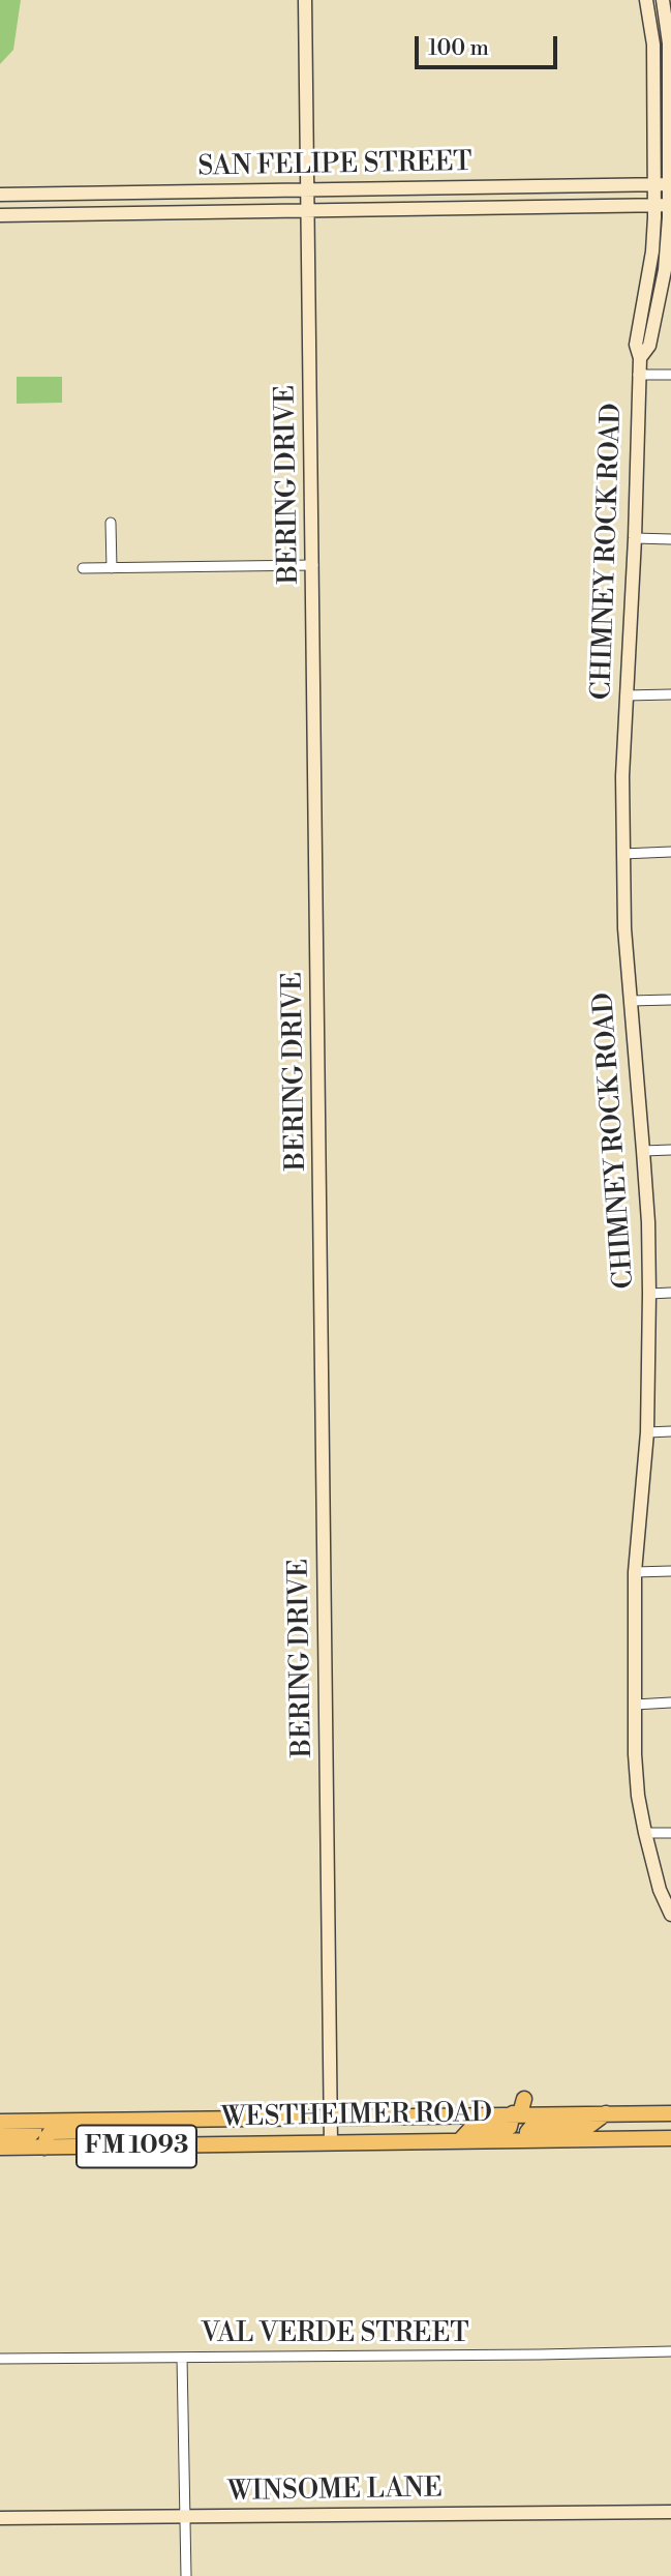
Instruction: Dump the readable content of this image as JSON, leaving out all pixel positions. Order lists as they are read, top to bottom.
{
  "streets": {
    "main road": [
      "SAN FELIPE STREET",
      "BERING DRIVE",
      "CHIMNEY ROCK ROAD",
      "WESTHEIMER ROAD",
      "FM 1093",
      "WINSOME LANE"
    ],
    "street": ["VAL VERDE STREET"]
  },
  "crossings": [
    ["SAN FELIPE STREET", "BERING DRIVE"],
    ["SAN FELIPE STREET", "CHIMNEY ROCK ROAD"],
    ["BERING DRIVE", "WESTHEIMER ROAD"]
  ],
  "scale_bar": "100 m"
}
